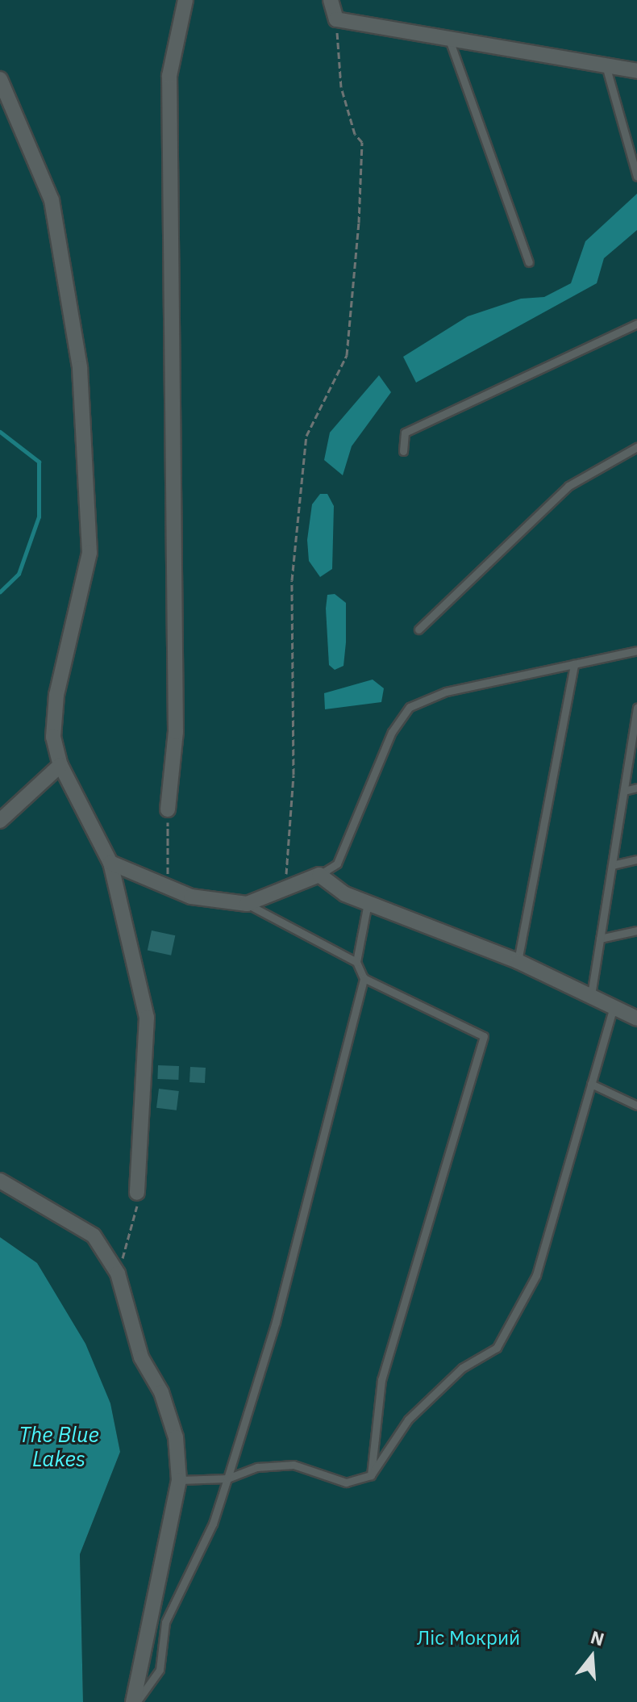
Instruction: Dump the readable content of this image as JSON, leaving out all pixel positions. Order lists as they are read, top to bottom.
{
  "water": ["The Blue Lakes"],
  "parks": ["Ліс Мокрий"],
  "north": "top"
}
